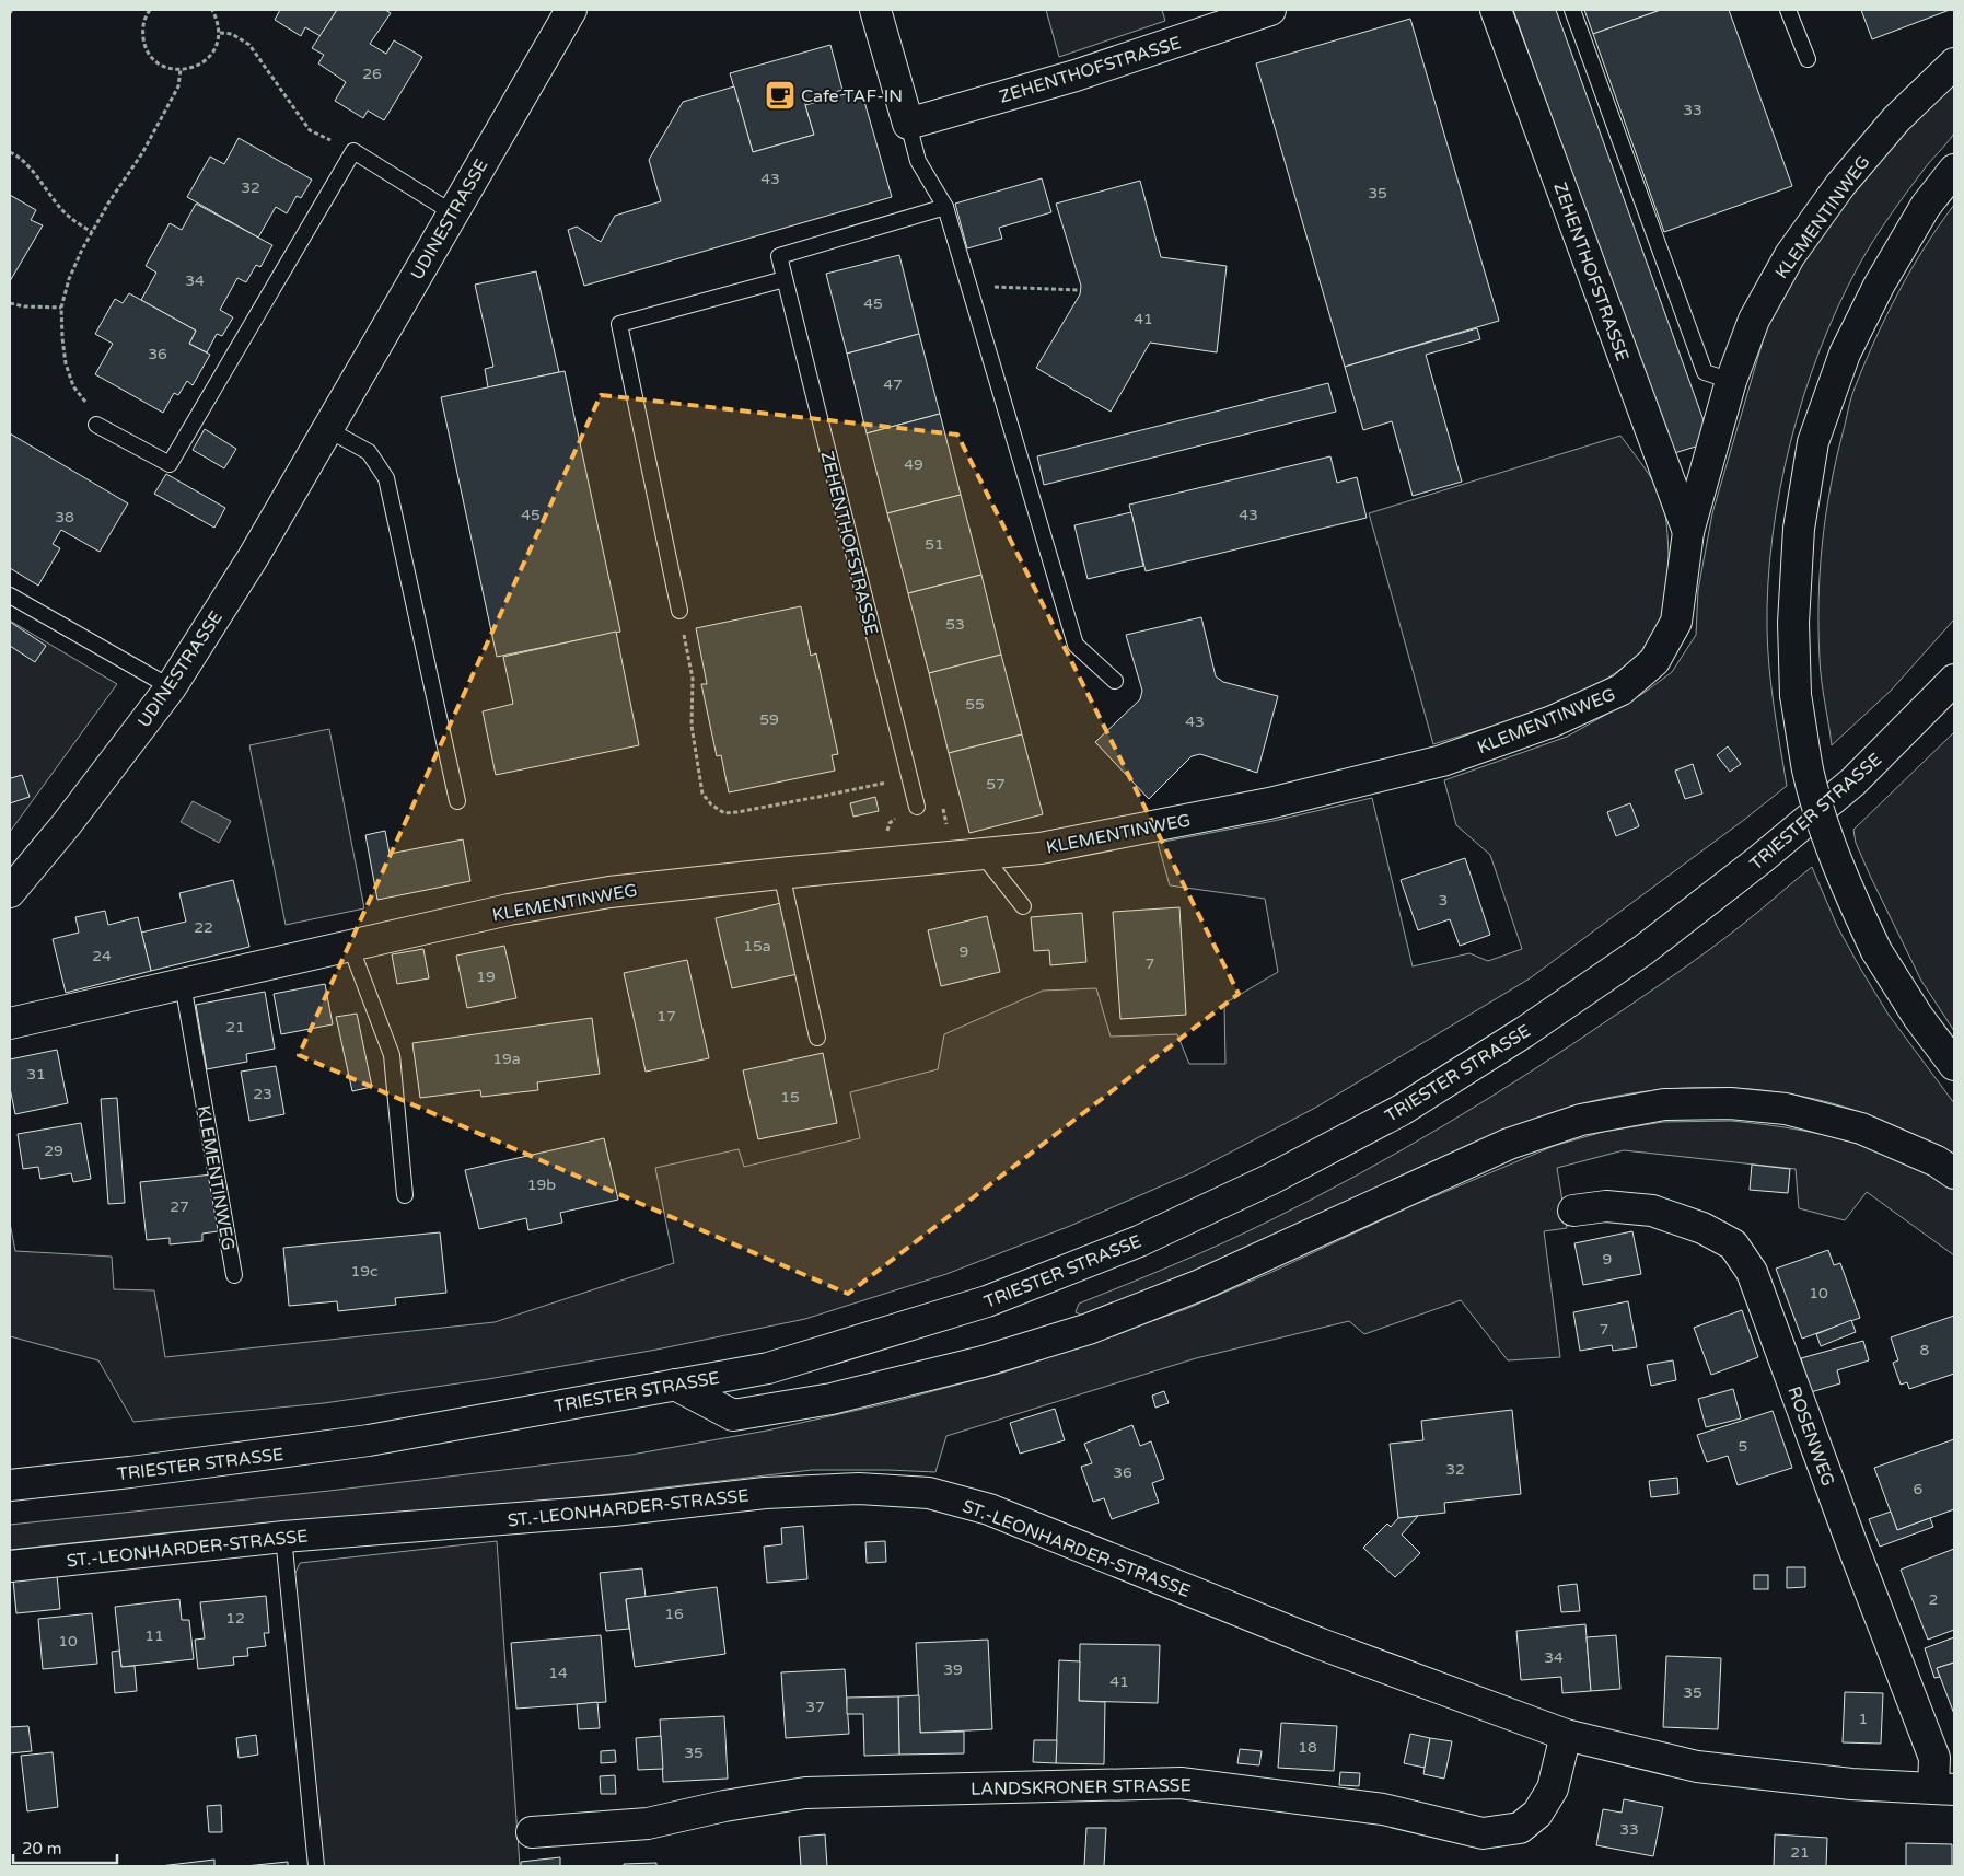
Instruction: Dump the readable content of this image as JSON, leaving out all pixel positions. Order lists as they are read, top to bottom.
{
  "streets": {
    "street": [
      "ZEHENTHOFSTRASSE",
      "KLEMENTINWEG",
      "UDINESTRASSE",
      "TRIESTER STRASSE",
      "ROSENWEG",
      "ST.-LEONHARDER-STRASSE",
      "LANDSKRONER STRASSE"
    ]
  },
  "crossings": [
    ["ZEHENTHOFSTRASSE", "KLEMENTINWEG"],
    ["ROSENWEG", "ST.-LEONHARDER-STRASSE"],
    ["ST.-LEONHARDER-STRASSE", "LANDSKRONER STRASSE"]
  ],
  "places": {
    "cafe": ["Cafe TAF-IN"]
  },
  "house_numbers": [
    "26",
    "33",
    "43",
    "32",
    "35",
    "34",
    "45",
    "41",
    "36",
    "47",
    "49",
    "45",
    "43",
    "38",
    "51",
    "53",
    "55",
    "59",
    "43",
    "57",
    "3",
    "22",
    "15a",
    "9",
    "24",
    "7",
    "19",
    "17",
    "21",
    "19a",
    "31",
    "23",
    "15",
    "29",
    "19b",
    "27",
    "9",
    "19c",
    "10",
    "7",
    "8",
    "5",
    "32",
    "36",
    "6",
    "2",
    "16",
    "12",
    "11",
    "10",
    "34",
    "39",
    "14",
    "41",
    "35",
    "37",
    "1",
    "18",
    "35",
    "33",
    "21"
  ],
  "scale_bar": "20 m"
}
